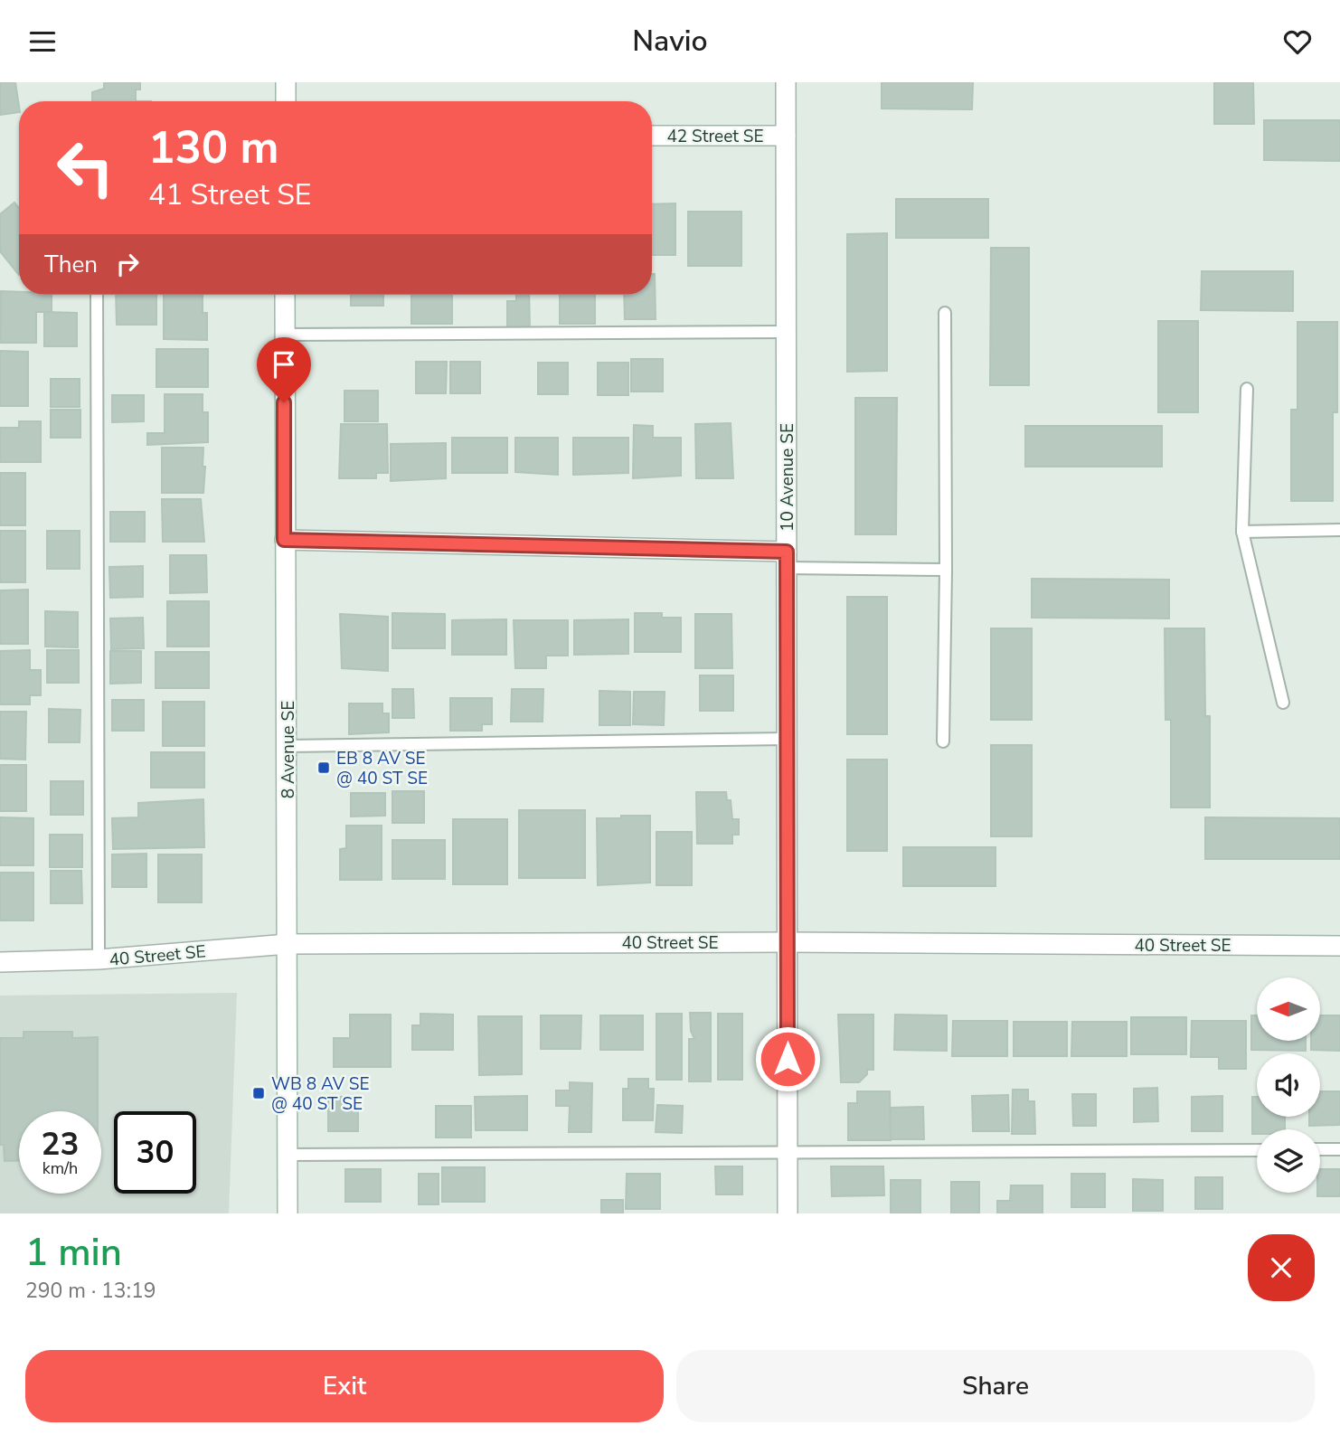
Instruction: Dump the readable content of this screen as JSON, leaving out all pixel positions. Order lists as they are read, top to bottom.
{
  "streets": {
    "street": [
      "42 Street SE",
      "10 Avenue SE",
      "8 Avenue SE",
      "40 Street SE"
    ]
  },
  "crossings": [
    ["42 Street SE", "10 Avenue SE"],
    ["10 Avenue SE", "40 Street SE"],
    ["8 Avenue SE", "40 Street SE"]
  ],
  "places": {
    "transit": ["EB 8 AV SE @ 40 ST SE", "WB 8 AV SE @ 40 ST SE"]
  },
  "north": "left",
  "page": {
    "header": "Navio",
    "turn": ["130 m", "41 Street SE"],
    "then": "Then",
    "speed": "23 km/h",
    "limit": "30",
    "heading": ["1 min", "290 m · 13:19"],
    "buttons": ["Exit", "Share"]
  }
}
